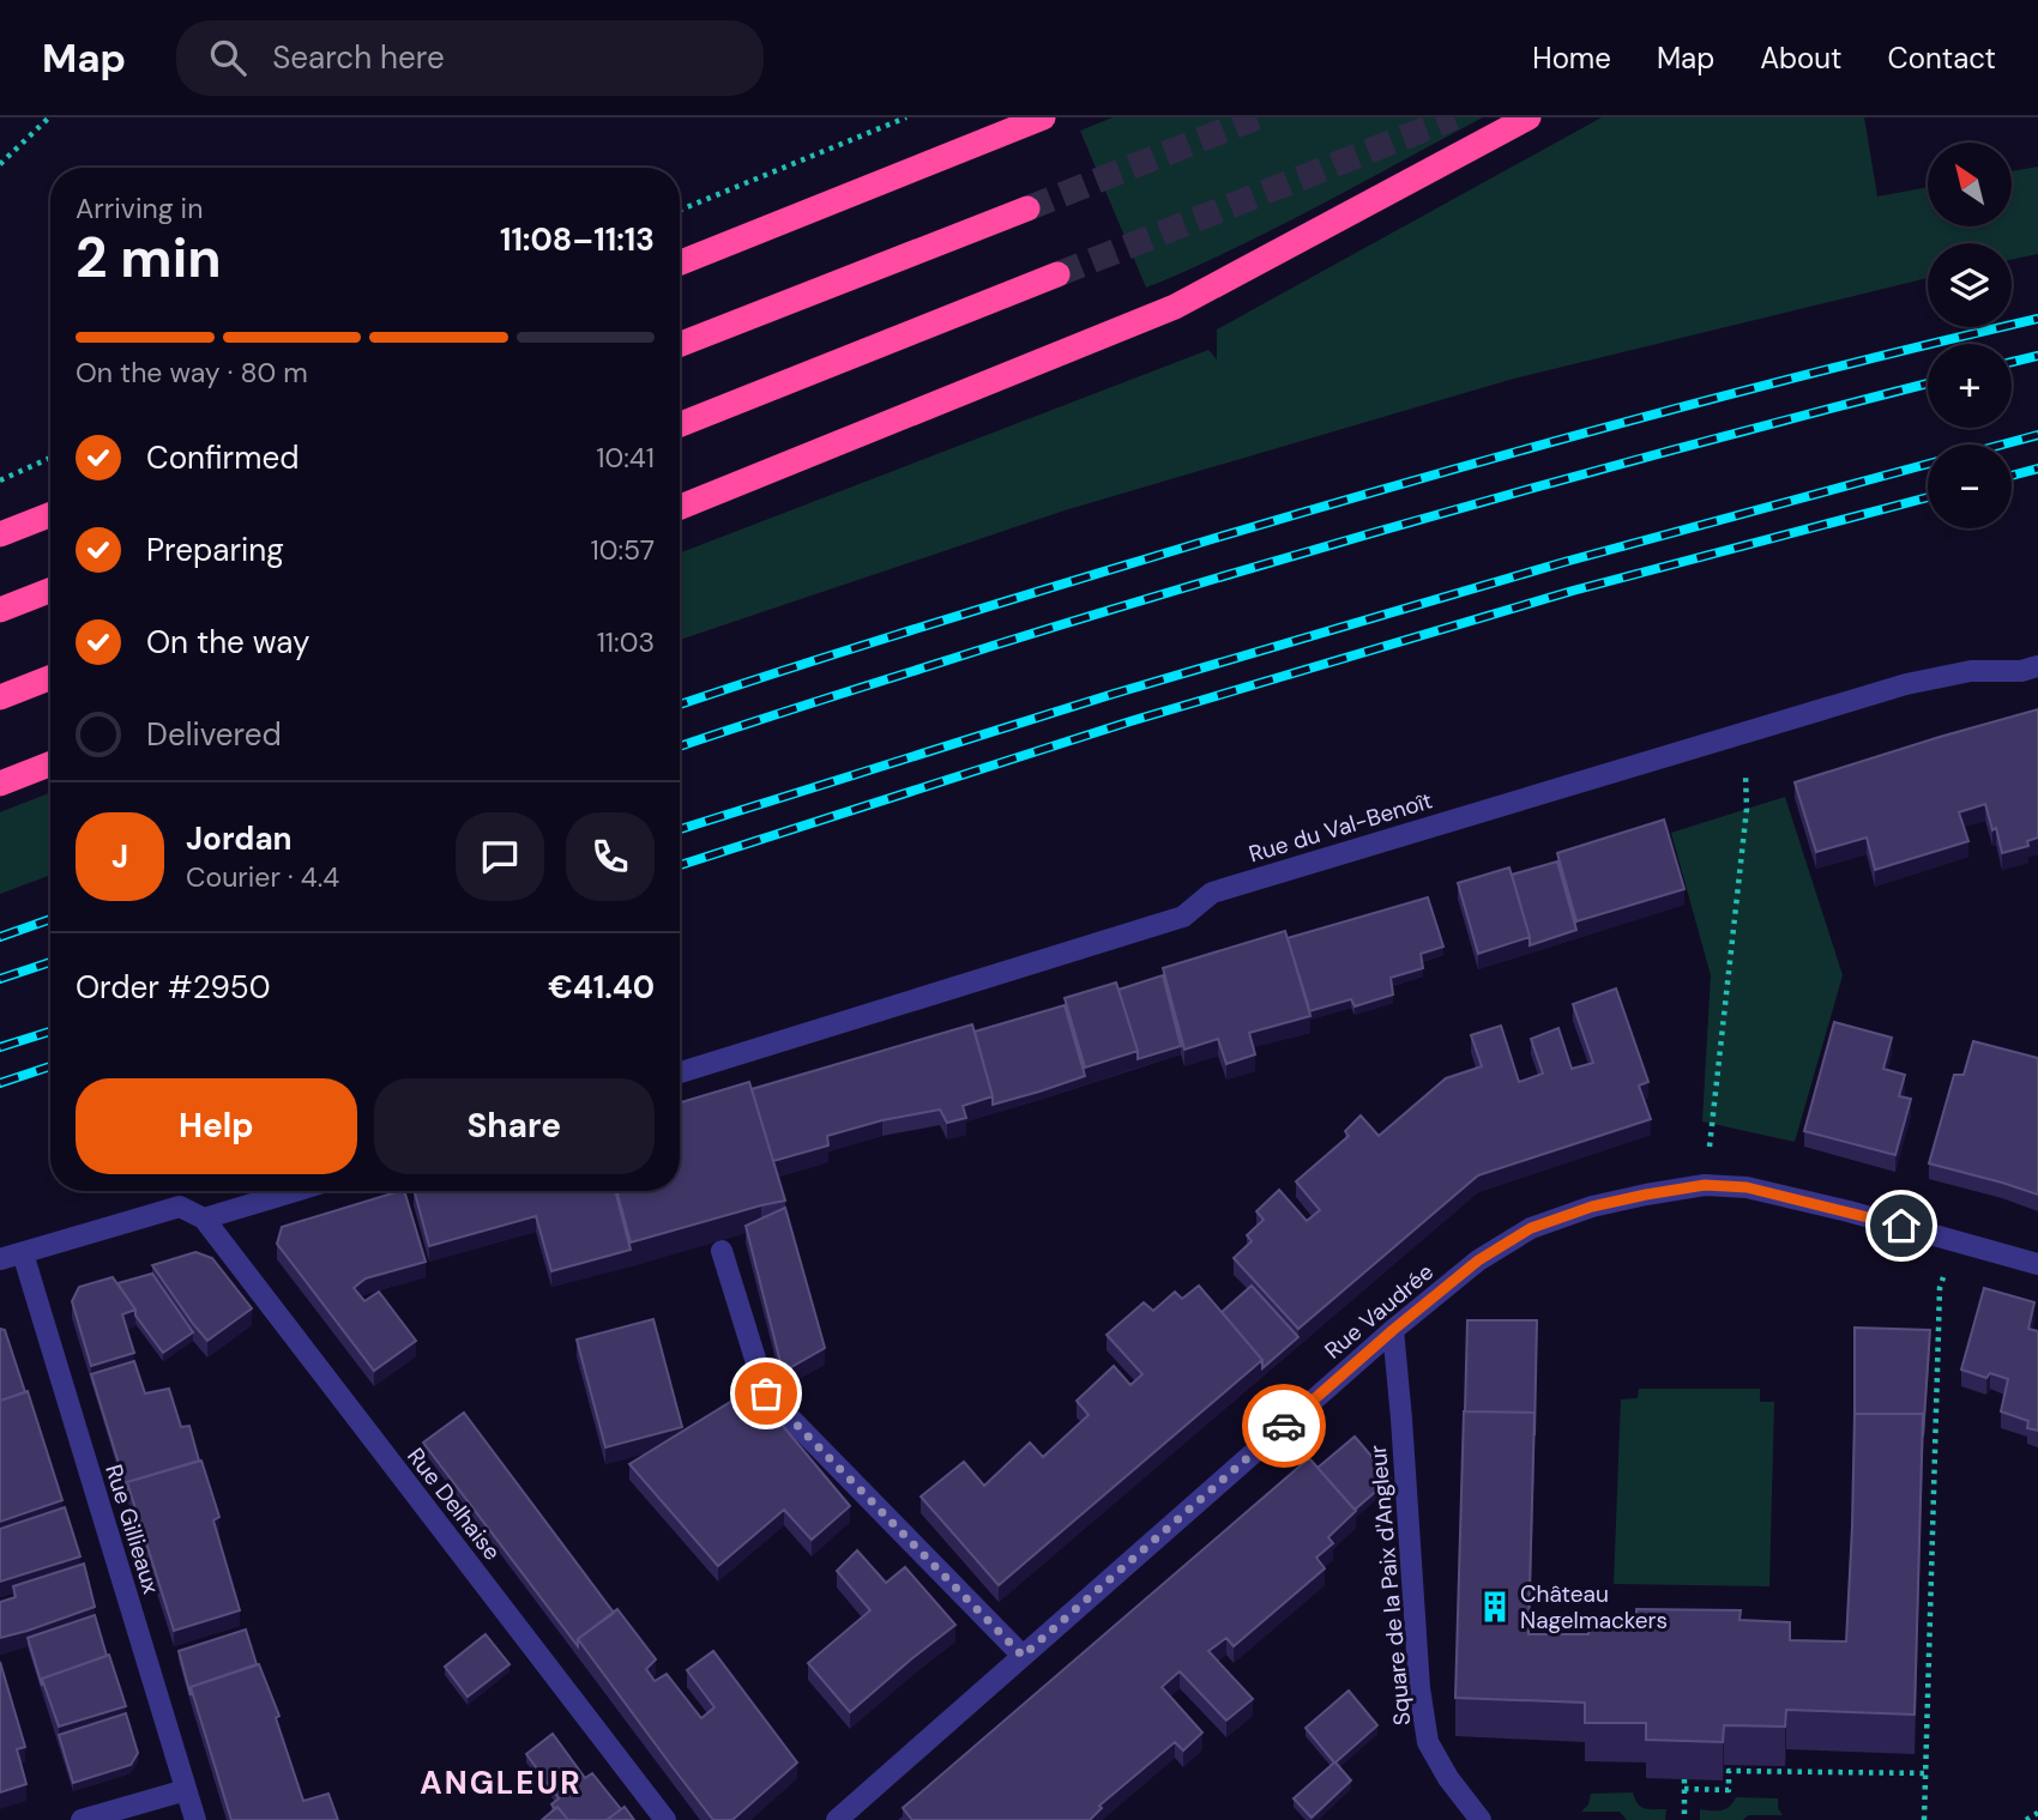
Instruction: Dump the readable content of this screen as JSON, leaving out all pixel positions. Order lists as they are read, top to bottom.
{
  "streets": {
    "street": [
      "Rue du Val-Benoît",
      "Rue Vaudrée",
      "Rue Delhaise",
      "Rue Gillieaux",
      "Square de la Paix d'Angleur"
    ]
  },
  "crossings": [
    ["Rue Vaudrée", "Square de la Paix d'Angleur"]
  ],
  "districts": ["ANGLEUR"],
  "places": {
    "building": ["Château Nagelmackers"]
  },
  "north": "top left",
  "page": {
    "header": "Map",
    "search": "Search here",
    "nav": [
      "Home",
      "Map",
      "About",
      "Contact"
    ],
    "map_buttons": ["+", "−"],
    "heading": ["2 min", "Arriving in", "11:08–11:13"],
    "panel": [
      "Jordan",
      "Courier · 4.4",
      "Order #2950",
      "€41.40"
    ],
    "bar": "On the way · 80 m",
    "list": [
      ["Confirmed", "10:41"],
      ["Preparing", "10:57"],
      ["On the way", "11:03"],
      "Delivered"
    ],
    "round": "J",
    "buttons": ["Help", "Share"]
  }
}
